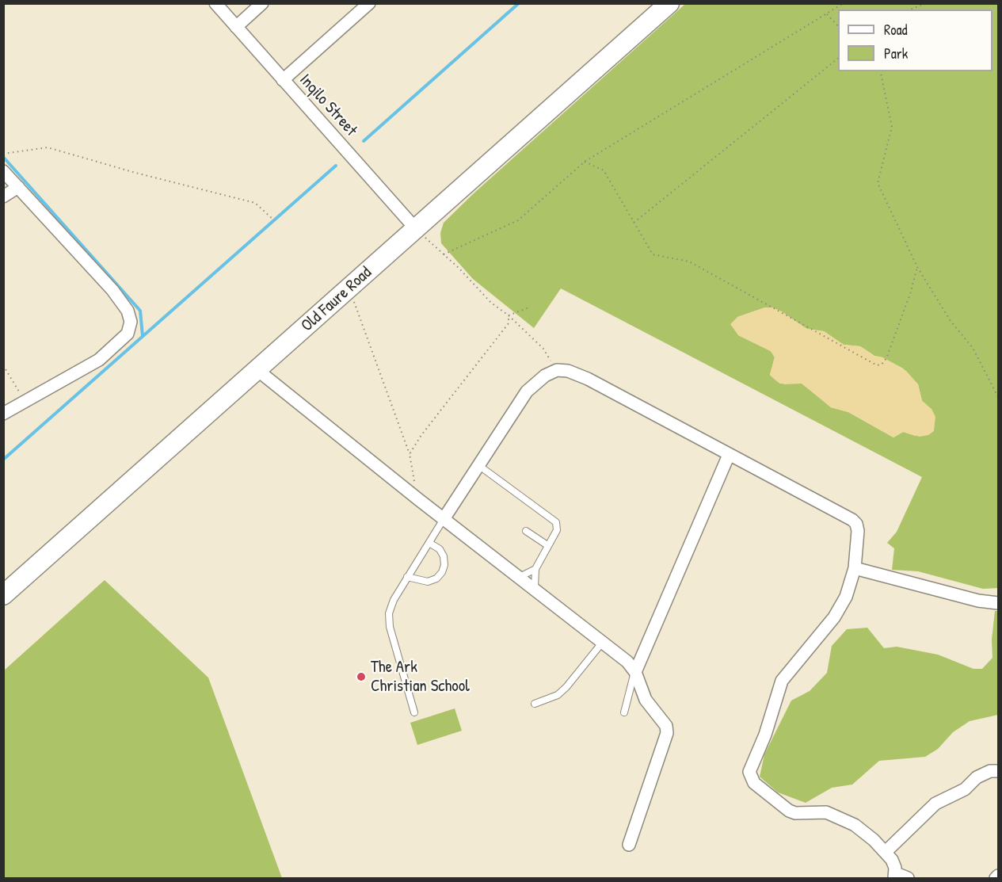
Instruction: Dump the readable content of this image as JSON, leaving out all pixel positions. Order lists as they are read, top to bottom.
{
  "streets": {
    "main road": ["Old Faure Road"],
    "street": ["Inqilo Street"]
  },
  "crossings": [
    ["Inqilo Street", "Old Faure Road"]
  ],
  "places": ["The Ark Christian School"],
  "legend": ["Road", "Park"]
}
